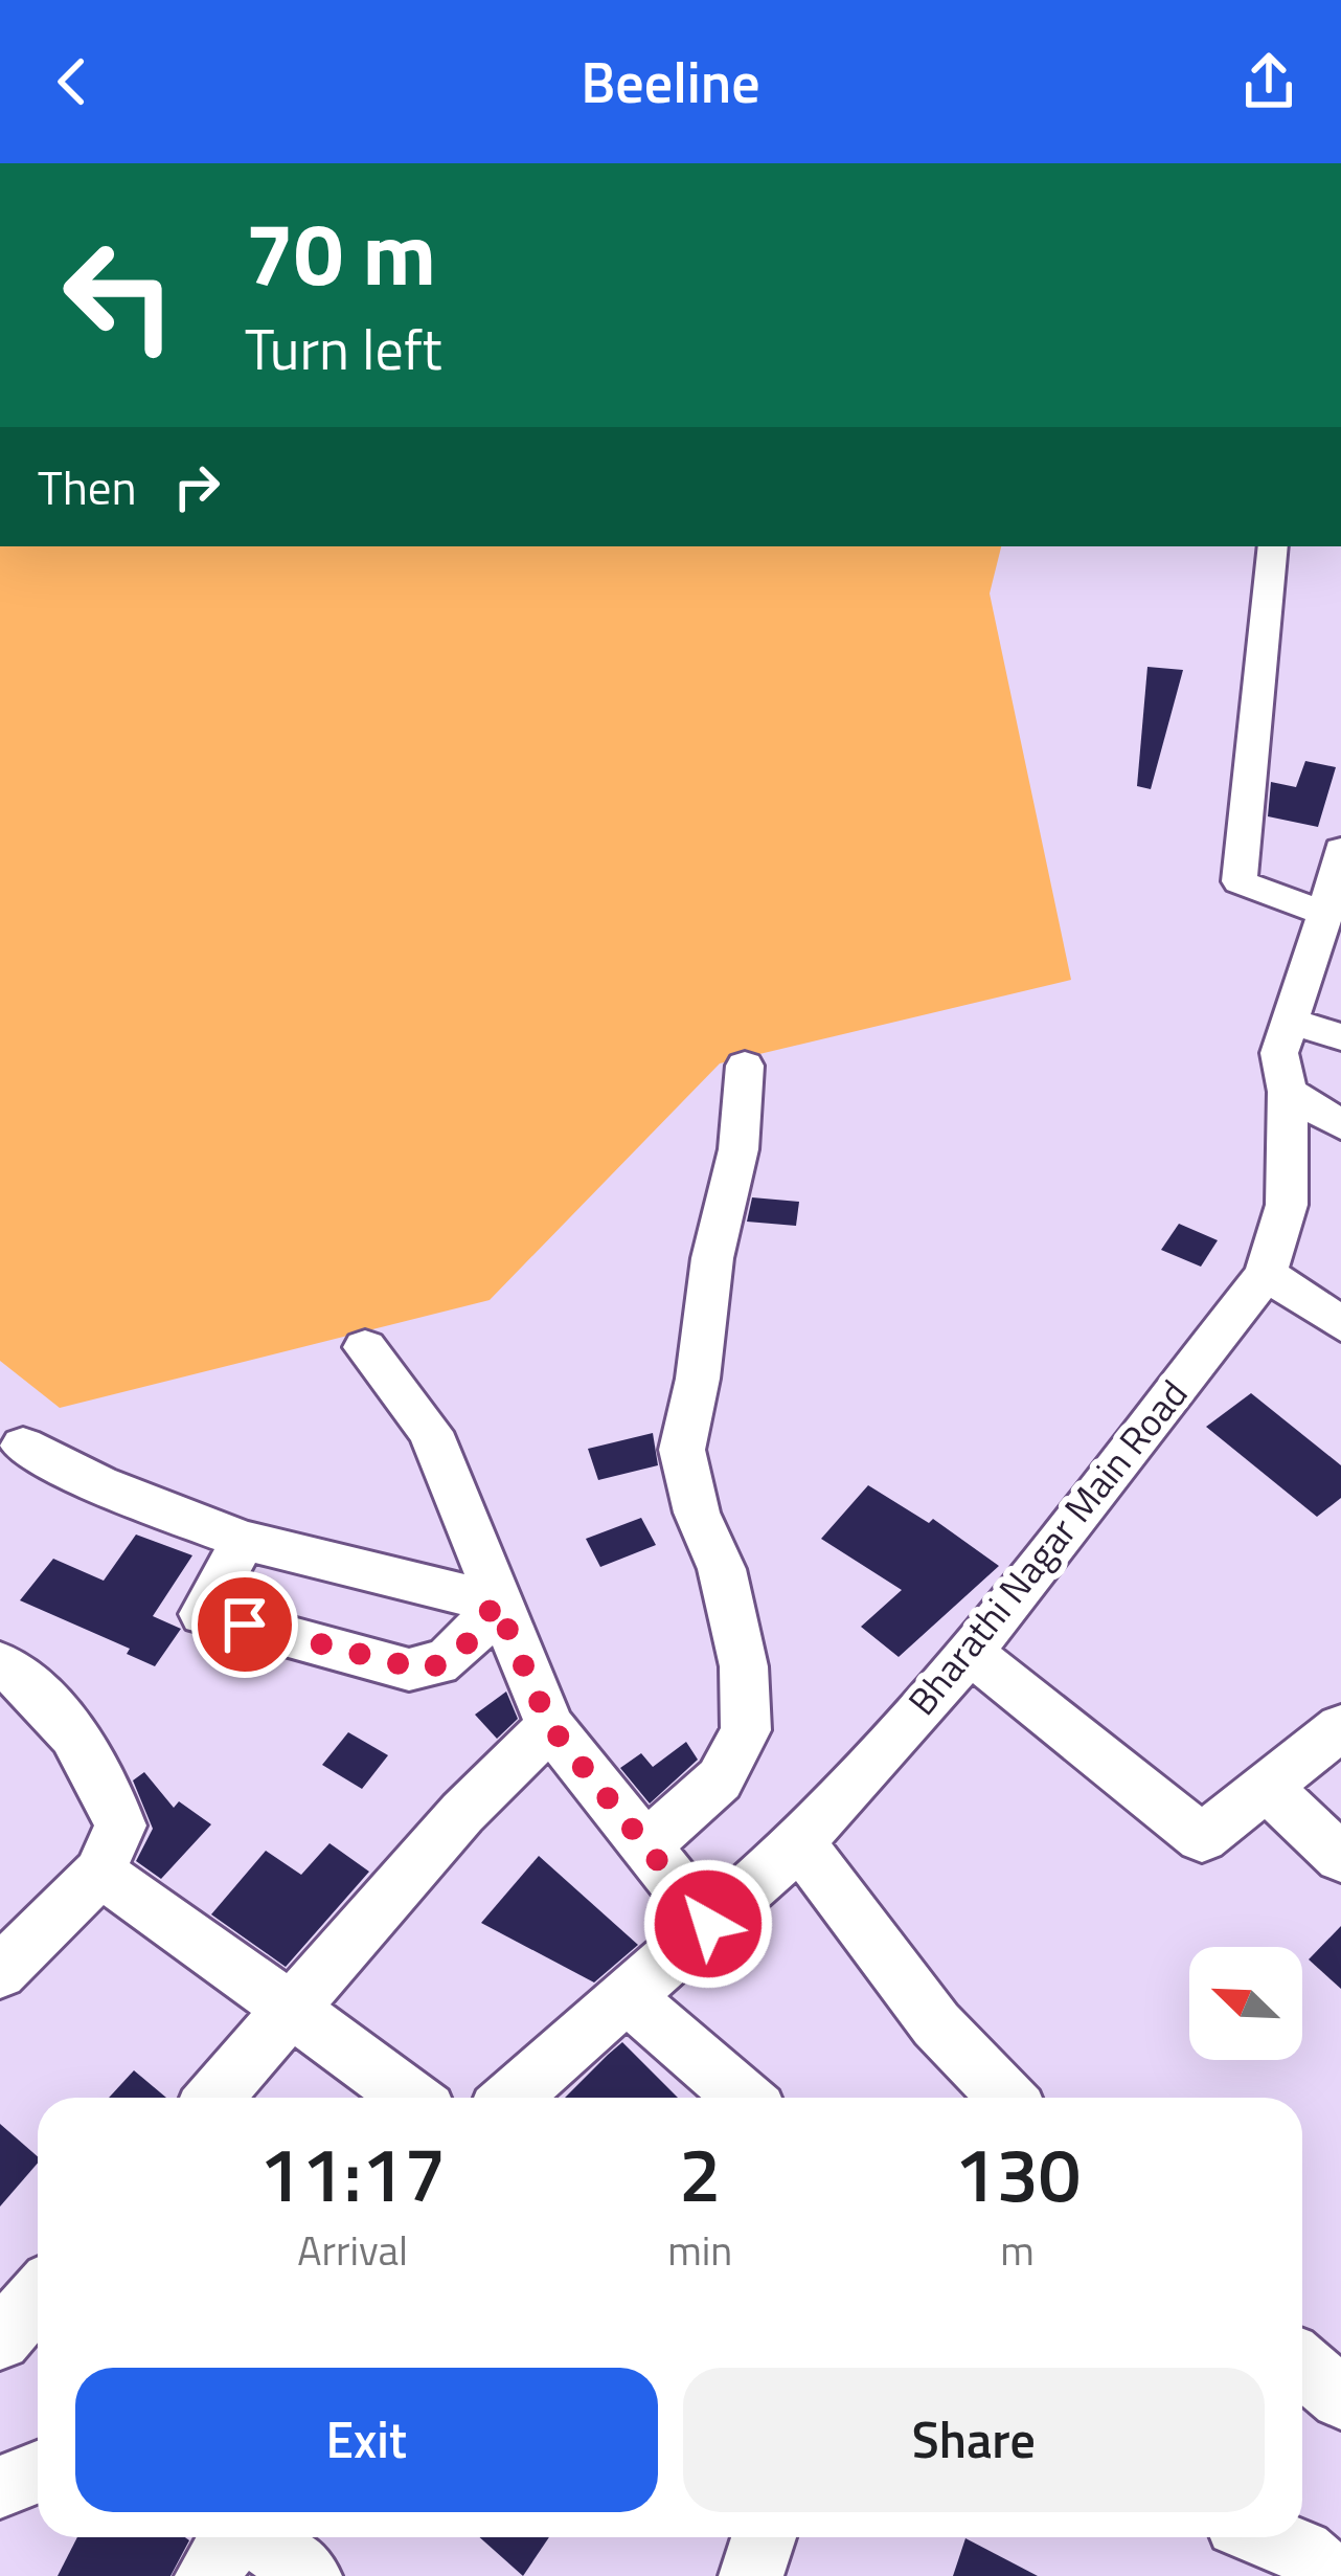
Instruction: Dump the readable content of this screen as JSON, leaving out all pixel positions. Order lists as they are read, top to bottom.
{
  "streets": {
    "street": ["Bharathi Nagar Main Road"]
  },
  "north": "top left",
  "page": {
    "header": "Beeline",
    "turn": ["70 m", "Turn left"],
    "then": "Then",
    "eta": [
      "11:17",
      "Arrival",
      "2",
      "min",
      "130",
      "m"
    ],
    "buttons": ["Exit", "Share"]
  }
}
